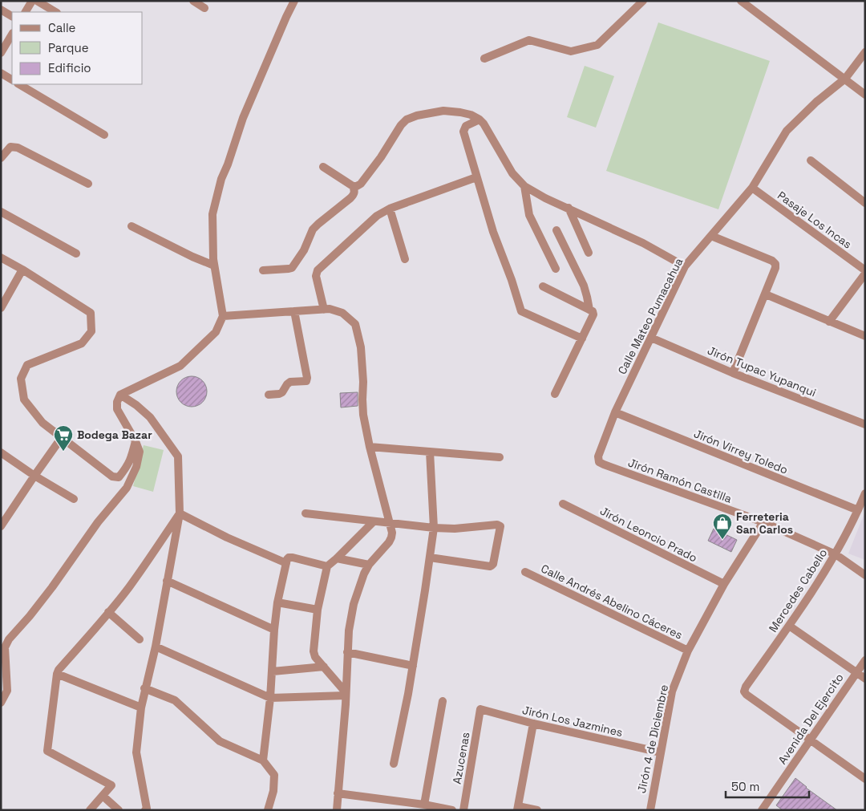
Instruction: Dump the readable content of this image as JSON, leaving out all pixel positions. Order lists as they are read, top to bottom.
{
  "streets": {
    "street": [
      "Pasaje Los Incas",
      "Calle Mateo Pumacahua",
      "Jirón Tupac Yupanqui",
      "Jirón Virrey Toledo",
      "Jirón Ramón Castilla",
      "Jirón Leoncio Prado",
      "Mercedes Cabello",
      "Calle Andrés Abelino Cáceres",
      "Avenida Del Ejercito",
      "Jirón Los Jazmines",
      "Jirón 4 de Diciembre",
      "Azucenas"
    ]
  },
  "crossings": [
    ["Pasaje Los Incas", "Calle Mateo Pumacahua"],
    ["Calle Mateo Pumacahua", "Jirón Tupac Yupanqui"],
    ["Calle Mateo Pumacahua", "Jirón Virrey Toledo"],
    ["Calle Mateo Pumacahua", "Jirón Ramón Castilla"],
    ["Jirón Virrey Toledo", "Mercedes Cabello"],
    ["Jirón Ramón Castilla", "Mercedes Cabello"],
    ["Jirón Ramón Castilla", "Jirón 4 de Diciembre"],
    ["Jirón Leoncio Prado", "Jirón 4 de Diciembre"],
    ["Mercedes Cabello", "Avenida Del Ejercito"],
    ["Calle Andrés Abelino Cáceres", "Jirón 4 de Diciembre"],
    ["Jirón Los Jazmines", "Jirón 4 de Diciembre"],
    ["Jirón Los Jazmines", "Azucenas"]
  ],
  "places": {
    "supermarket": ["Bodega Bazar"],
    "shop": ["Ferreteria San Carlos"]
  },
  "legend": ["Calle", "Parque", "Edificio"],
  "scale_bar": "50 m"
}
